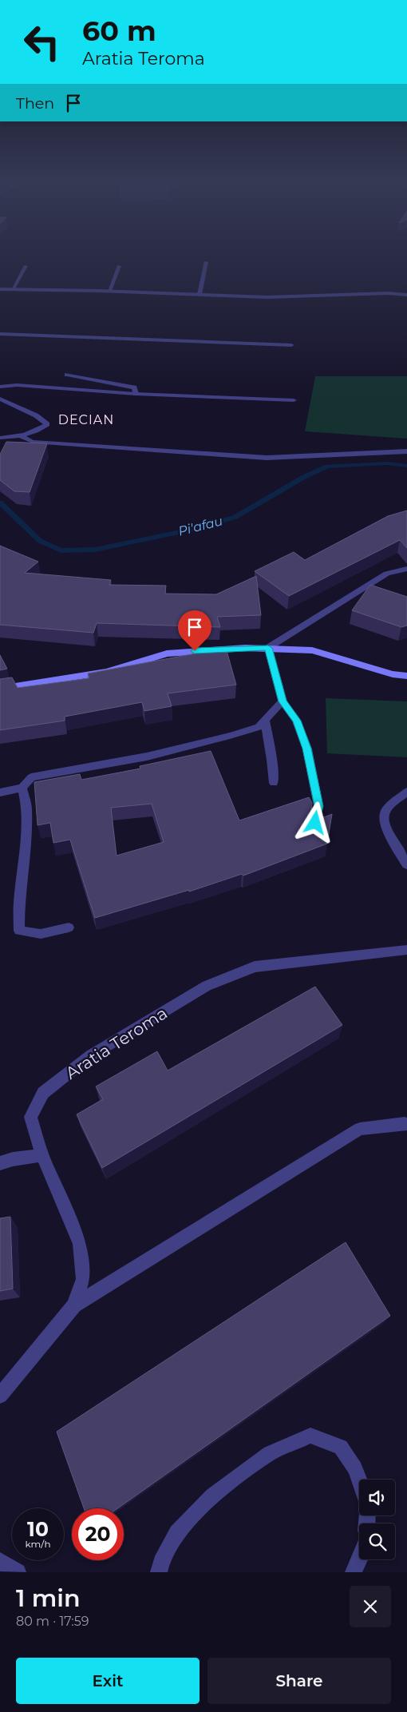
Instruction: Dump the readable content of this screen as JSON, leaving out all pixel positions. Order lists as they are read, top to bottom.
{
  "streets": {
    "street": ["Aratia Teroma"]
  },
  "districts": ["DECIAN"],
  "water": ["Pi'afau"],
  "page": {
    "turn": ["60 m", "Aratia Teroma"],
    "then": "Then",
    "speed": "10 km/h",
    "limit": "20",
    "heading": ["1 min", "80 m · 17:59"],
    "buttons": ["Exit", "Share"]
  }
}
